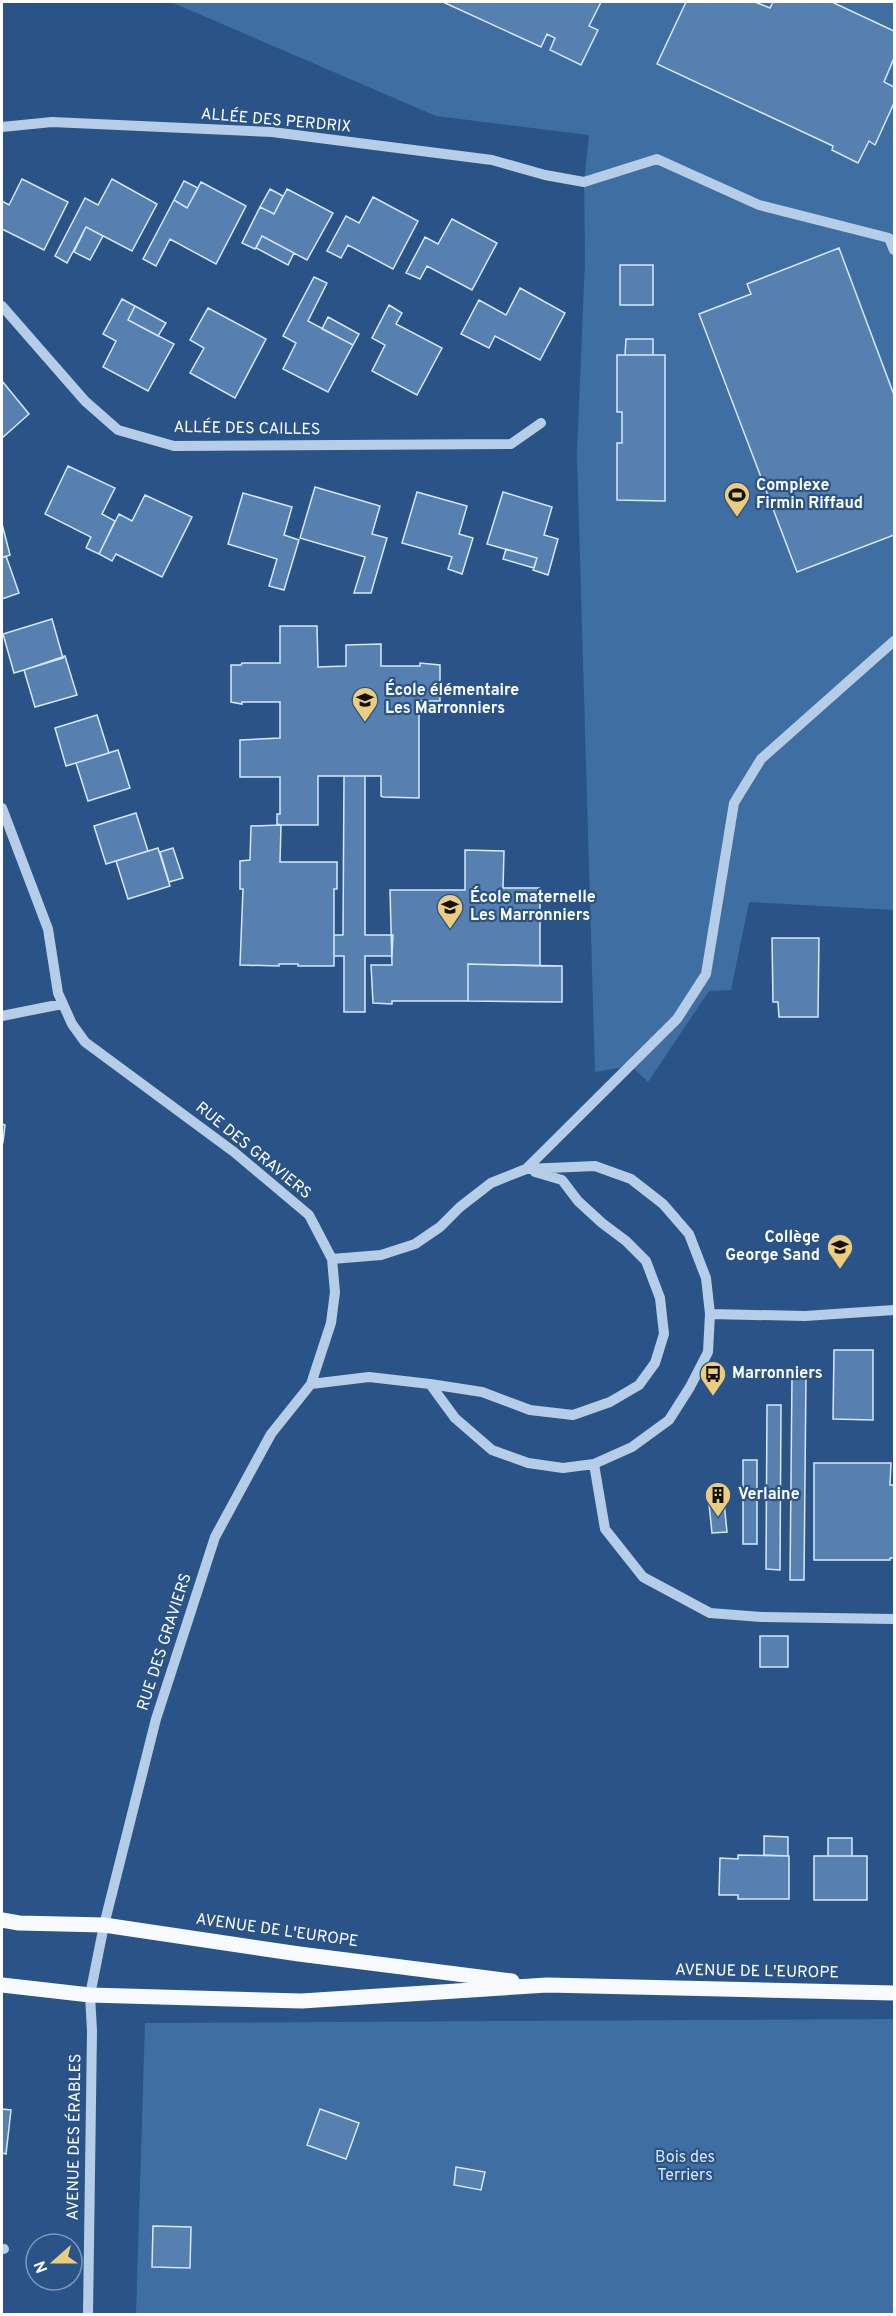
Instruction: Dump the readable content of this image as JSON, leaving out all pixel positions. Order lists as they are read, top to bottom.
{
  "streets": {
    "main road": ["AVENUE DE L'EUROPE"],
    "street": [
      "ALLÉE DES PERDRIX",
      "ALLÉE DES CAILLES",
      "RUE DES GRAVIERS",
      "AVENUE DES ÉRABLES"
    ]
  },
  "crossings": [
    ["RUE DES GRAVIERS", "AVENUE DE L'EUROPE"],
    ["RUE DES GRAVIERS", "AVENUE DES ÉRABLES"],
    ["AVENUE DE L'EUROPE", "AVENUE DES ÉRABLES"]
  ],
  "parks": ["Bois des Terriers"],
  "places": {
    "sports": ["Complexe Firmin Riffaud"],
    "school or university": ["École élémentaire Les Marronniers", "École maternelle Les Marronniers", "Collège George Sand"],
    "bus stop": ["Marronniers"],
    "building": ["Verlaine"]
  },
  "north": "left"
}
